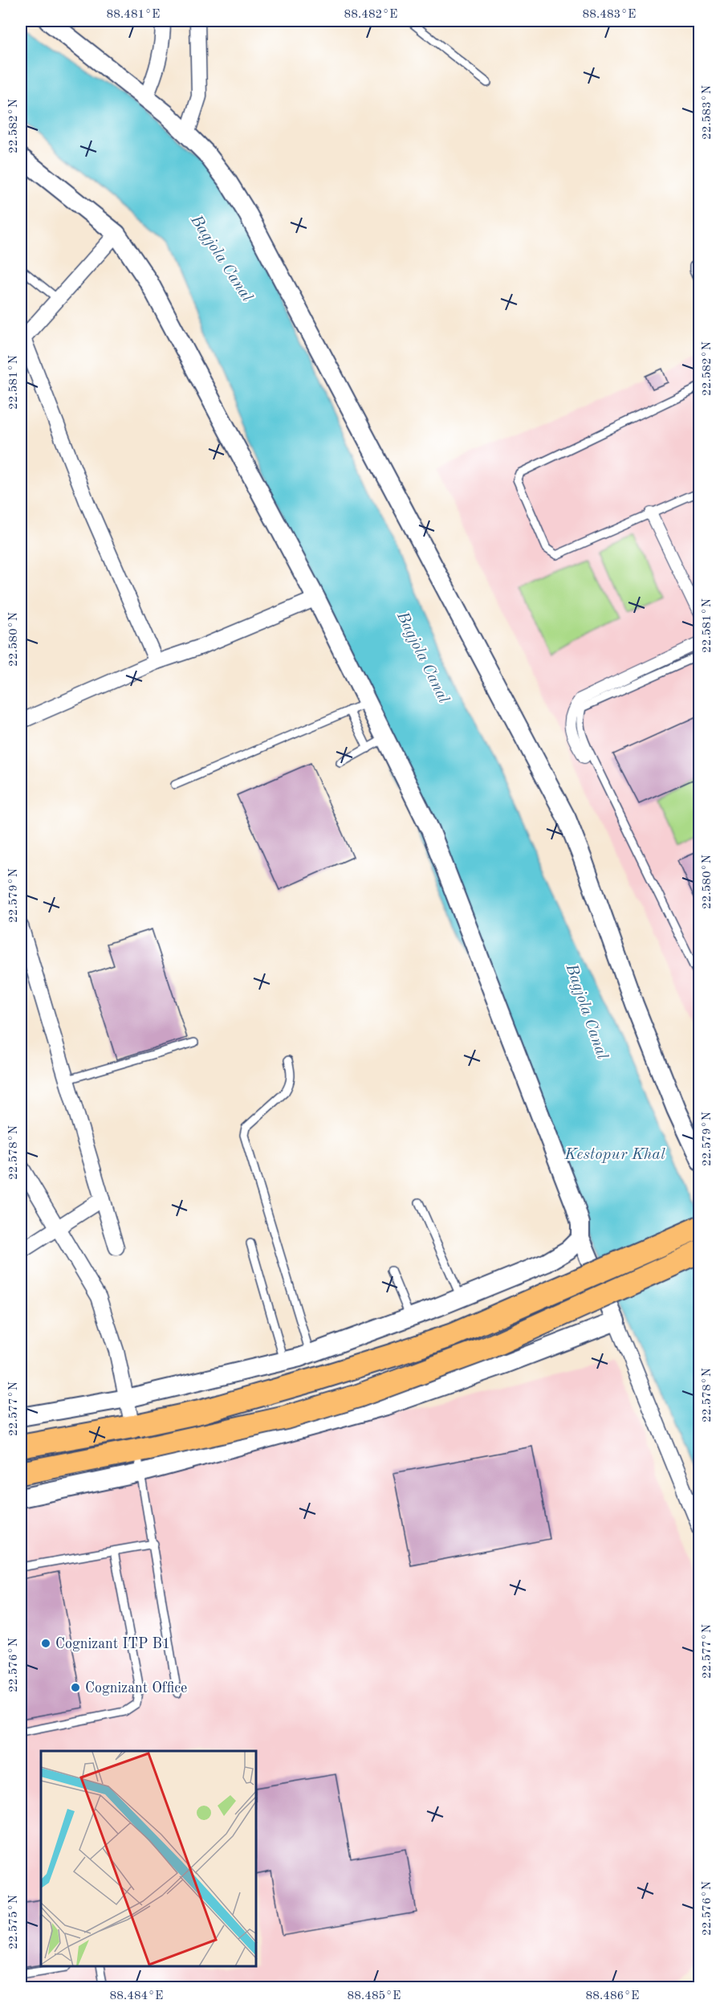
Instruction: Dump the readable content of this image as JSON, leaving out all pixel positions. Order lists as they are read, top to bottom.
{
  "water": ["Bagjola Canal", "Kestopur Khal"],
  "places": ["Cognizant ITP B1", "Cognizant Office"],
  "coordinates": [
    "88.481°E",
    "88.482°E",
    "88.483°E",
    "22.583°N",
    "22.582°N",
    "22.581°N",
    "22.580°N",
    "22.579°N",
    "22.578°N",
    "22.577°N",
    "22.576°N",
    "22.575°N",
    "88.484°E",
    "88.485°E",
    "88.486°E"
  ]
}
